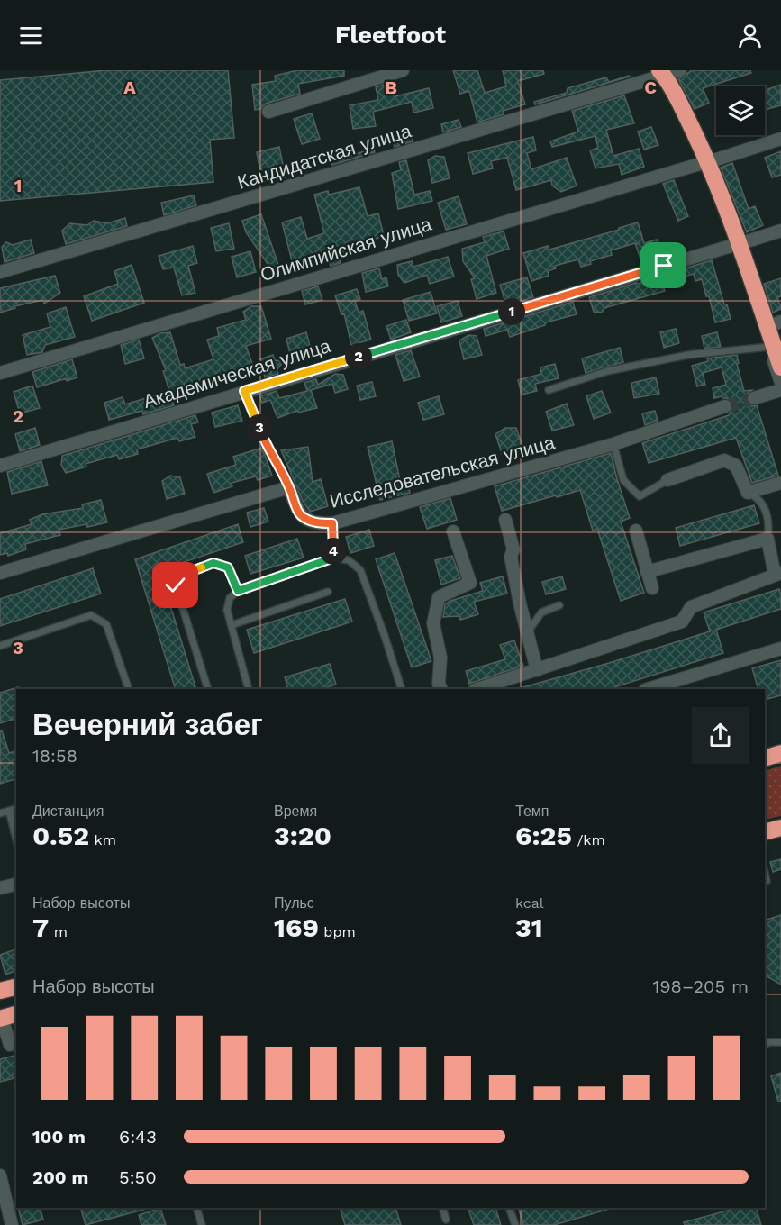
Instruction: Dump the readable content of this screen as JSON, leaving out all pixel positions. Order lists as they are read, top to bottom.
{
  "streets": {
    "street": [
      "Кандидатская улица",
      "Олимпийская улица",
      "Академическая улица",
      "Исследовательская улица"
    ]
  },
  "page": {
    "header": "Fleetfoot",
    "pins": [
      "1",
      "2",
      "3",
      "4"
    ],
    "heading": ["Вечерний забег", "18:58"],
    "stats": [
      ["Дистанция", "0.52 km"],
      ["Время", "3:20"],
      ["Темп", "6:25 /km"],
      ["Набор высоты", "7 m"],
      ["Пульс", "169 bpm"],
      ["kcal", "31"]
    ],
    "chart": ["Набор высоты", "198–205 m"],
    "list": [
      {
        "name": "100 m",
        "note": "6:43"
      },
      {
        "name": "200 m",
        "note": "5:50"
      }
    ]
  },
  "grid": {
    "columns": ["A", "B", "C"],
    "rows": ["1", "2", "3"]
  }
}
